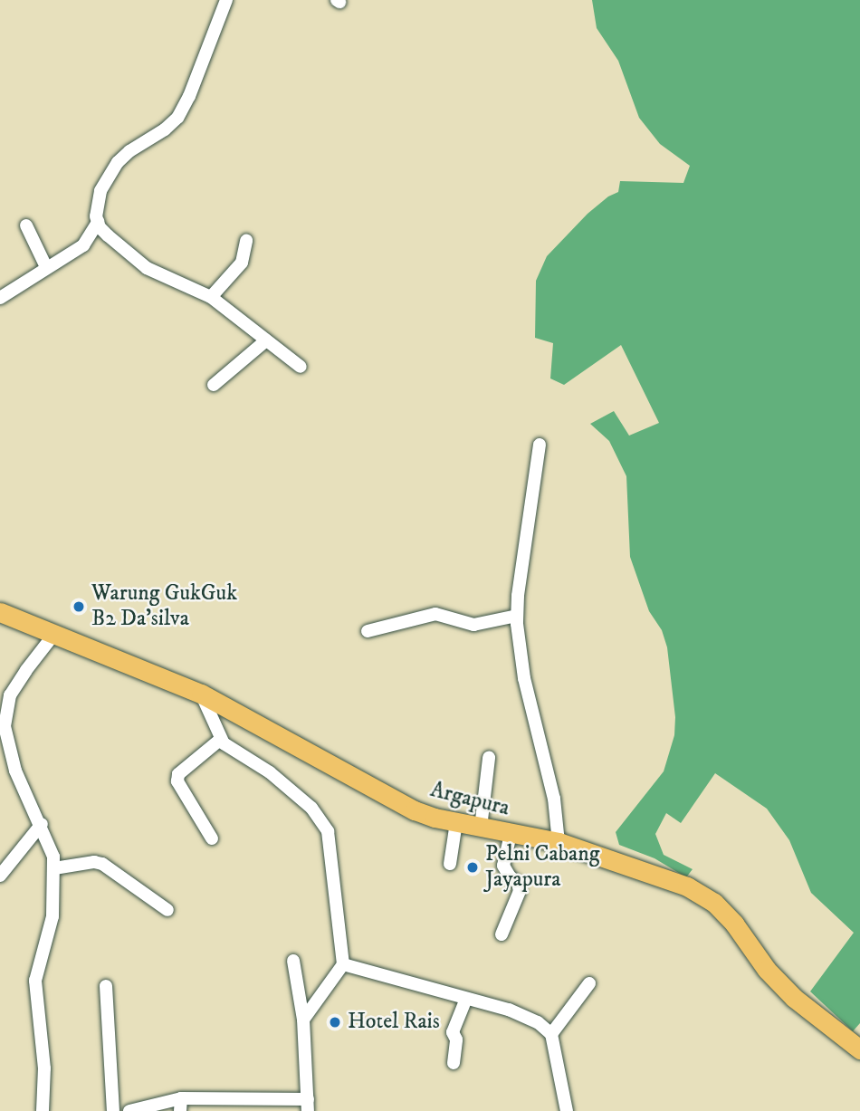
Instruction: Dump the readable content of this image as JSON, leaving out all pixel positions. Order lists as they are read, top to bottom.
{
  "streets": {
    "highway": ["Argapura"]
  },
  "places": ["Warung GukGuk B2 Da'silva", "Pelni Cabang Jayapura", "Hotel Rais"]
}
